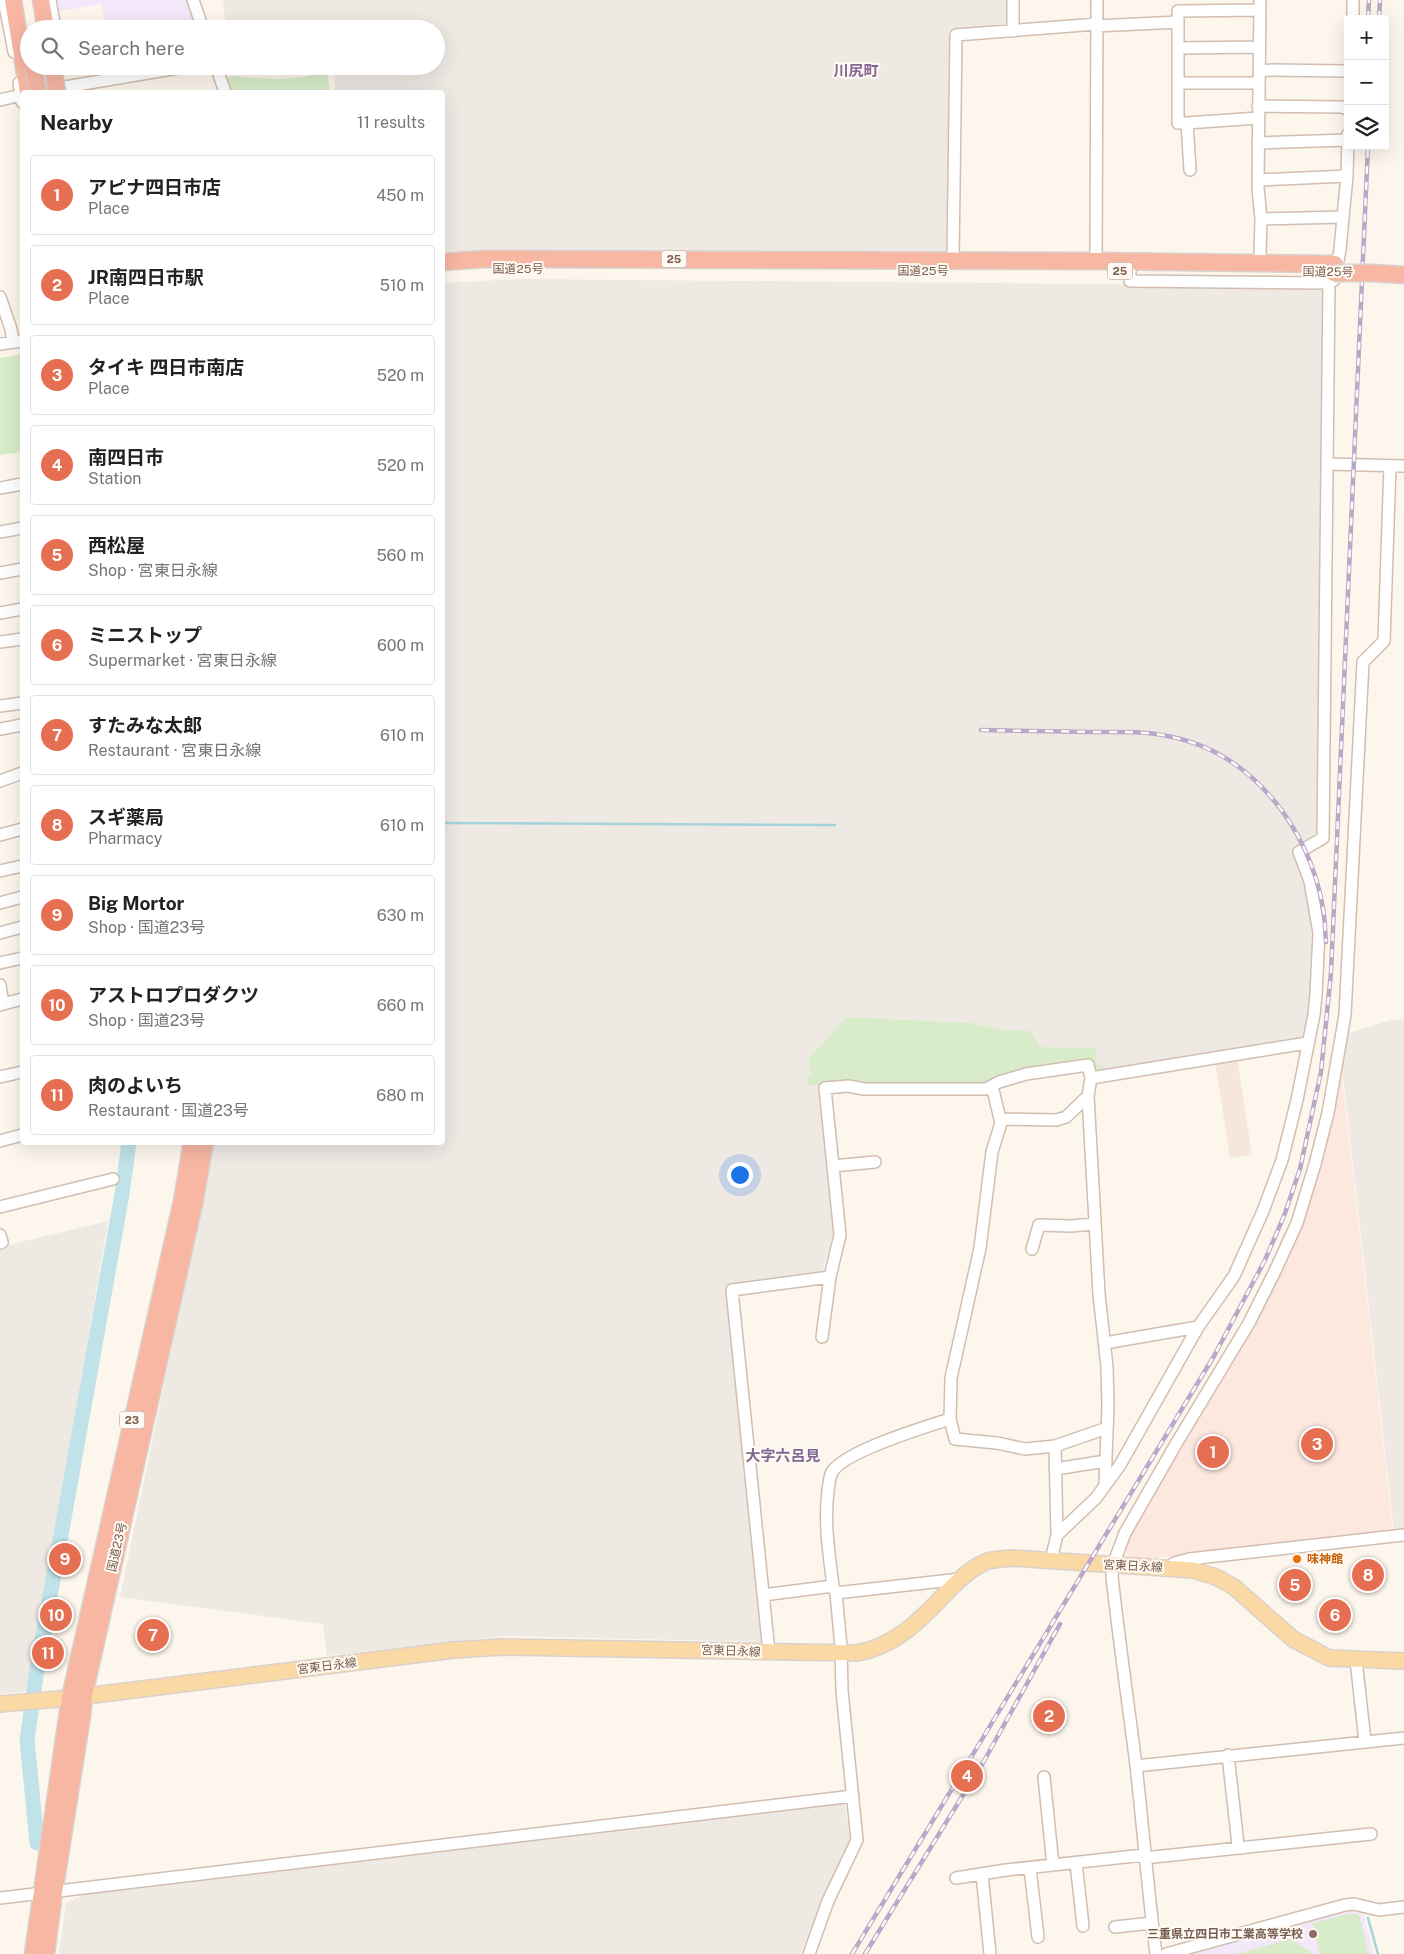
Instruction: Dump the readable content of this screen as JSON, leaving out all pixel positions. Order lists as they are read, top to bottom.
{
  "streets": {
    "highway": [
      "25",
      "国道25号",
      "23",
      "国道23号"
    ],
    "main road": ["宮東日永線"]
  },
  "crossings": [
    ["国道23号", "宮東日永線"]
  ],
  "districts": ["川尻町", "大字六呂見"],
  "places": ["味神館", "三重県立四日市工業高等学校"],
  "page": {
    "map_buttons": ["+", "−"],
    "search": "Search here",
    "heading": ["Nearby", "11 results"],
    "list": [
      {
        "mark": "1",
        "name": "アピナ四日市店",
        "note": "Place",
        "value": "450 m"
      },
      {
        "mark": "2",
        "name": "JR南四日市駅",
        "note": "Place",
        "value": "510 m"
      },
      {
        "mark": "3",
        "name": "タイキ 四日市南店",
        "note": "Place",
        "value": "520 m"
      },
      {
        "mark": "4",
        "name": "南四日市",
        "note": "Station",
        "value": "520 m"
      },
      {
        "mark": "5",
        "name": "西松屋",
        "note": "Shop · 宮東日永線",
        "value": "560 m"
      },
      {
        "mark": "6",
        "name": "ミニストップ",
        "note": "Supermarket · 宮東日永線",
        "value": "600 m"
      },
      {
        "mark": "7",
        "name": "すたみな太郎",
        "note": "Restaurant · 宮東日永線",
        "value": "610 m"
      },
      {
        "mark": "8",
        "name": "スギ薬局",
        "note": "Pharmacy",
        "value": "610 m"
      },
      {
        "mark": "9",
        "name": "Big Mortor",
        "note": "Shop · 国道23号",
        "value": "630 m"
      },
      {
        "mark": "10",
        "name": "アストロプロダクツ",
        "note": "Shop · 国道23号",
        "value": "660 m"
      },
      {
        "mark": "11",
        "name": "肉のよいち",
        "note": "Restaurant · 国道23号",
        "value": "680 m"
      }
    ],
    "pins": [
      "3",
      "1",
      "9",
      "8",
      "5",
      "6",
      "10",
      "7",
      "11",
      "2",
      "4"
    ]
  }
}
